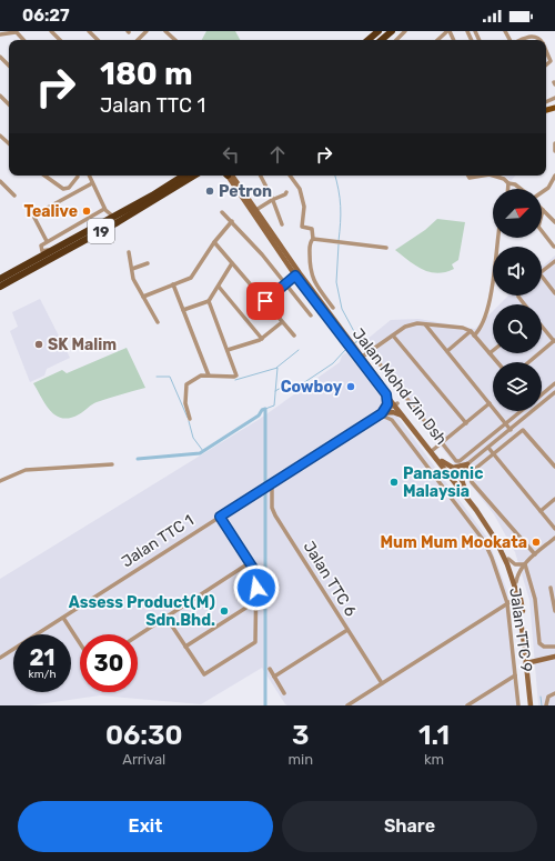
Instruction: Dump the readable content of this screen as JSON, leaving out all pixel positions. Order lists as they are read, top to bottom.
{
  "streets": {
    "highway": ["19"],
    "main road": ["Jalan Mohd Zin Dsh"],
    "street": ["Jalan TTC 1", "Jalan TTC 6", "Jalan TTC 9"]
  },
  "crossings": [
    ["Jalan Mohd Zin Dsh", "Jalan TTC 1"],
    ["Jalan TTC 1", "Jalan TTC 6"],
    ["Jalan TTC 1", "Jalan TTC 9"]
  ],
  "places": [
    "Petron",
    "Tealive",
    "SK Malim",
    "Cowboy",
    "Panasonic Malaysia",
    "Mum Mum Mookata",
    "Assess Product(M) Sdn.Bhd."
  ],
  "north": "top right",
  "page": {
    "status": "06:27",
    "turn": ["180 m", "Jalan TTC 1"],
    "speed": "21 km/h",
    "limit": "30",
    "eta": [
      "06:30",
      "Arrival",
      "3",
      "min",
      "1.1",
      "km"
    ],
    "buttons": ["Exit", "Share"]
  }
}
